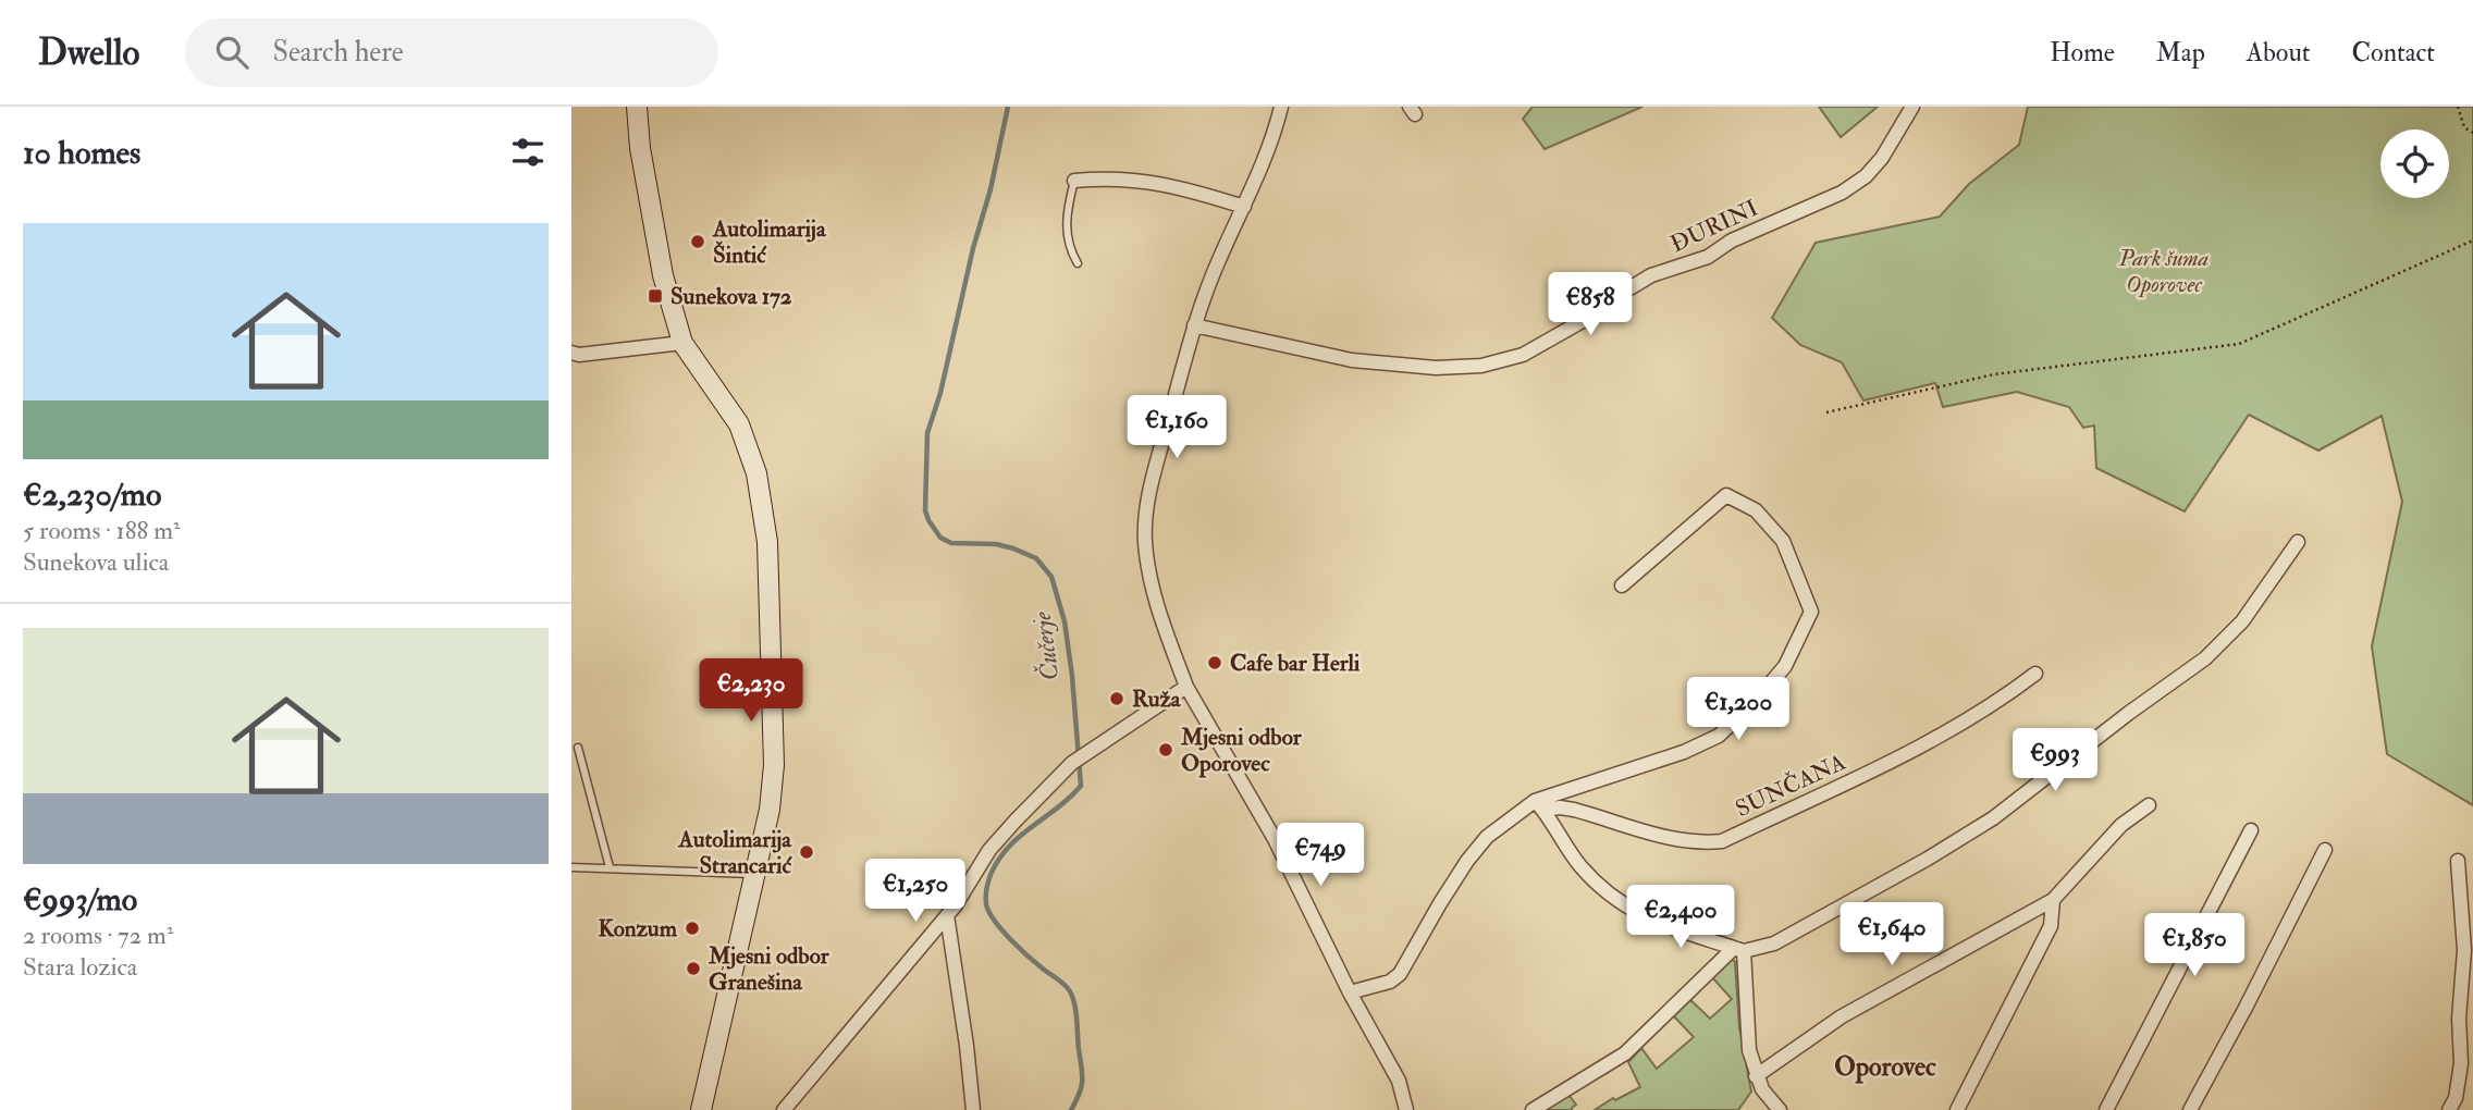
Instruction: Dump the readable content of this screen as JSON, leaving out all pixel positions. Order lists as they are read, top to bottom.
{
  "streets": {
    "street": ["ĐURINI", "SUNČANA"]
  },
  "districts": ["Oporovec"],
  "water": ["Čučerje"],
  "parks": ["Park šuma Oporovec"],
  "places": {
    "other": [
      "Autolimarija Šintić",
      "Cafe bar Herli",
      "Ruža",
      "Mjesni odbor Oporovec",
      "Autolimarija Strancarić",
      "Konzum",
      "Mjesni odbor Granešina"
    ],
    "transit": ["Sunekova 172"]
  },
  "page": {
    "header": "Dwello",
    "search": "Search here",
    "nav": [
      "Home",
      "Map",
      "About",
      "Contact"
    ],
    "heading": "10 homes",
    "list": [
      {
        "name": "€2,230/mo",
        "note": "5 rooms · 188 m² · Sunekova ulica"
      },
      {
        "name": "€993/mo",
        "note": "2 rooms · 72 m² · Stara lozica"
      }
    ],
    "price": [
      "€858",
      "€1,160",
      "€2,230",
      "€1,200",
      "€993",
      "€749",
      "€1,250",
      "€2,400",
      "€1,640",
      "€1,850"
    ]
  }
}
